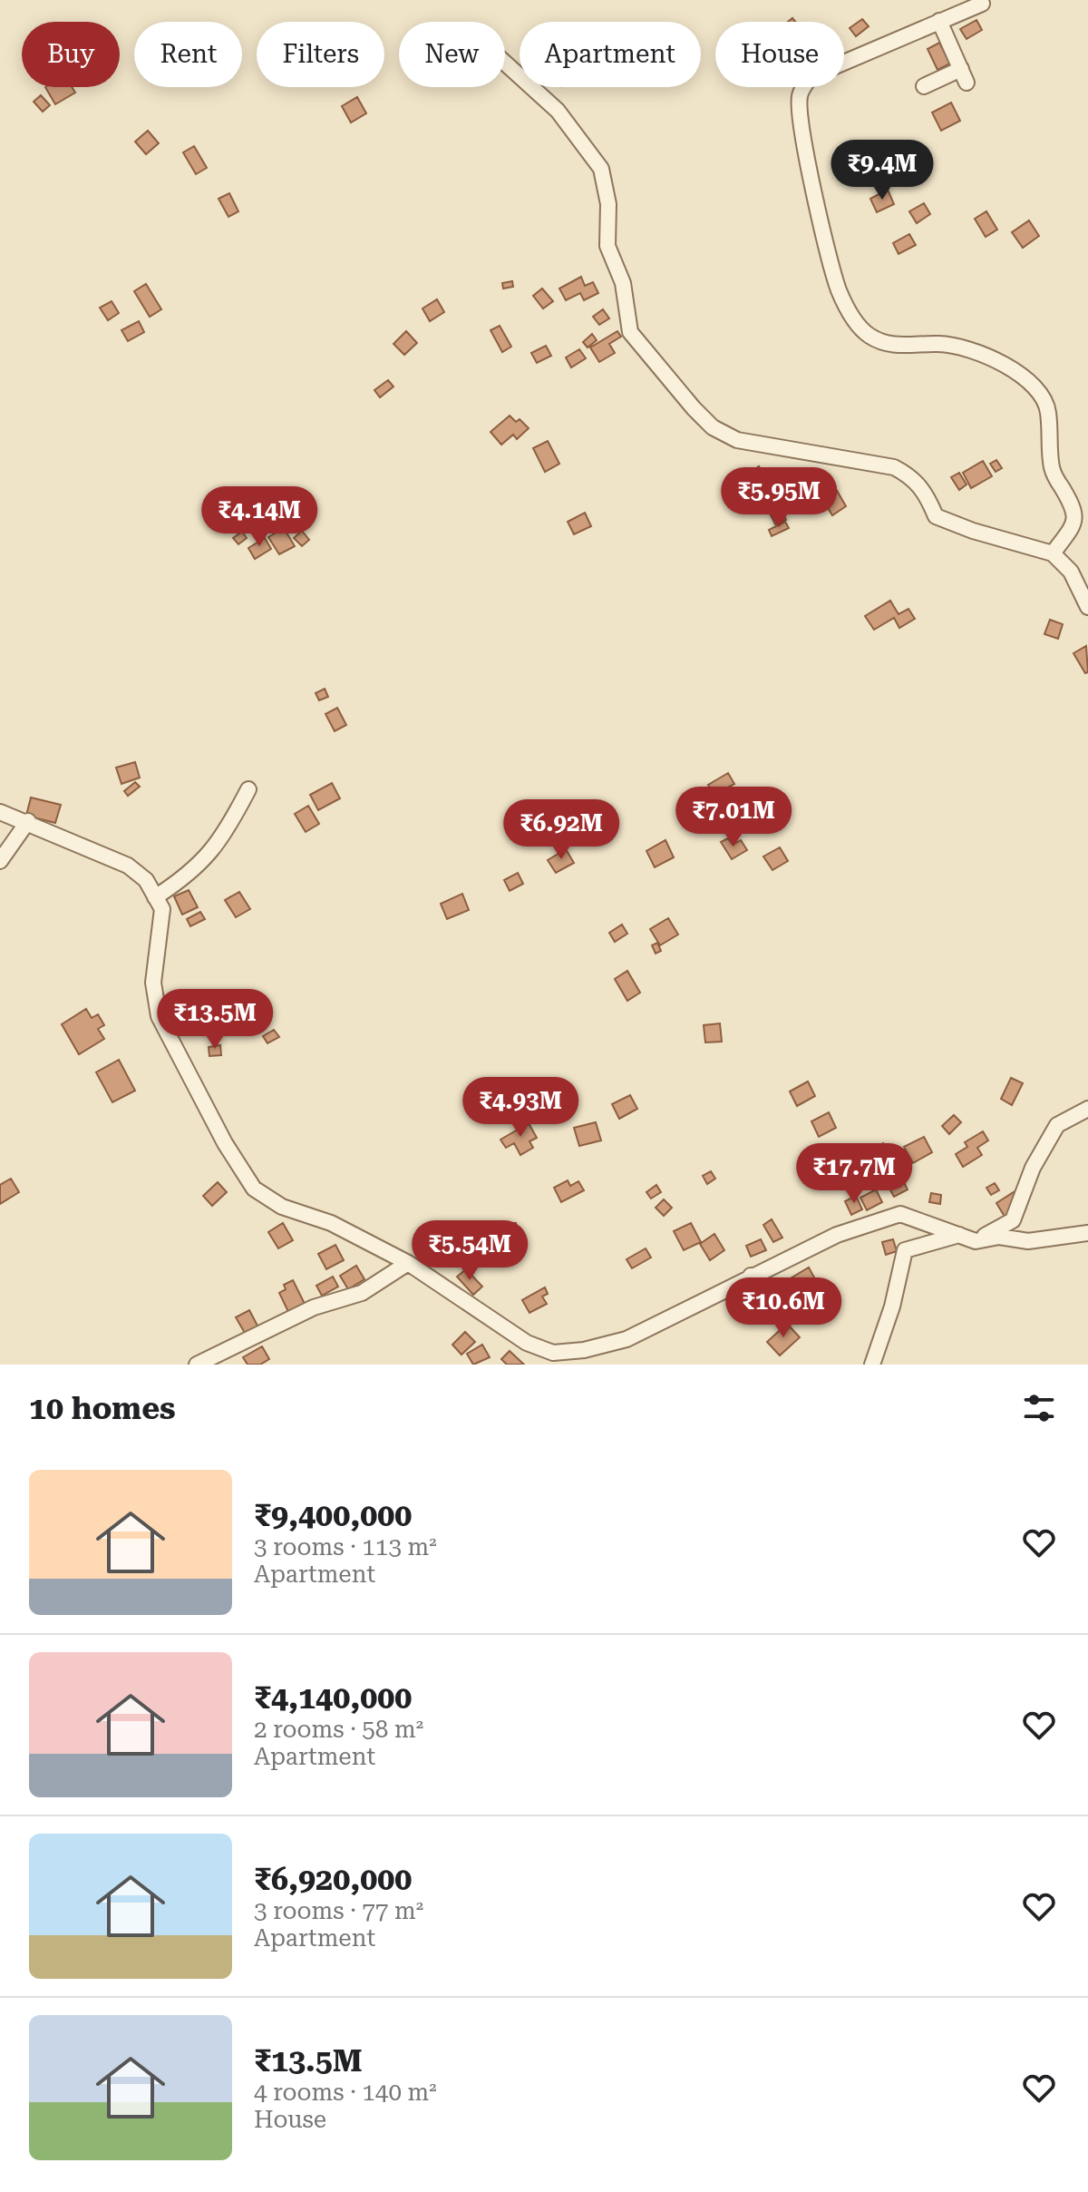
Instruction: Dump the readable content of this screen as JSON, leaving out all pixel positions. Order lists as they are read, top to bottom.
{
  "page": {
    "chip": [
      "Buy",
      "Rent",
      "Filters",
      "New",
      "Apartment",
      "House"
    ],
    "price": [
      "₹9.4M",
      "₹5.95M",
      "₹4.14M",
      "₹7.01M",
      "₹6.92M",
      "₹13.5M",
      "₹4.93M",
      "₹17.7M",
      "₹5.54M",
      "₹10.6M"
    ],
    "heading": "10 homes",
    "list": [
      {
        "name": "₹9,400,000",
        "note": "3 rooms · 113 m² · Apartment"
      },
      {
        "name": "₹4,140,000",
        "note": "2 rooms · 58 m² · Apartment"
      },
      {
        "name": "₹6,920,000",
        "note": "3 rooms · 77 m² · Apartment"
      },
      {
        "name": "₹13.5M",
        "note": "4 rooms · 140 m² · House"
      }
    ]
  }
}
